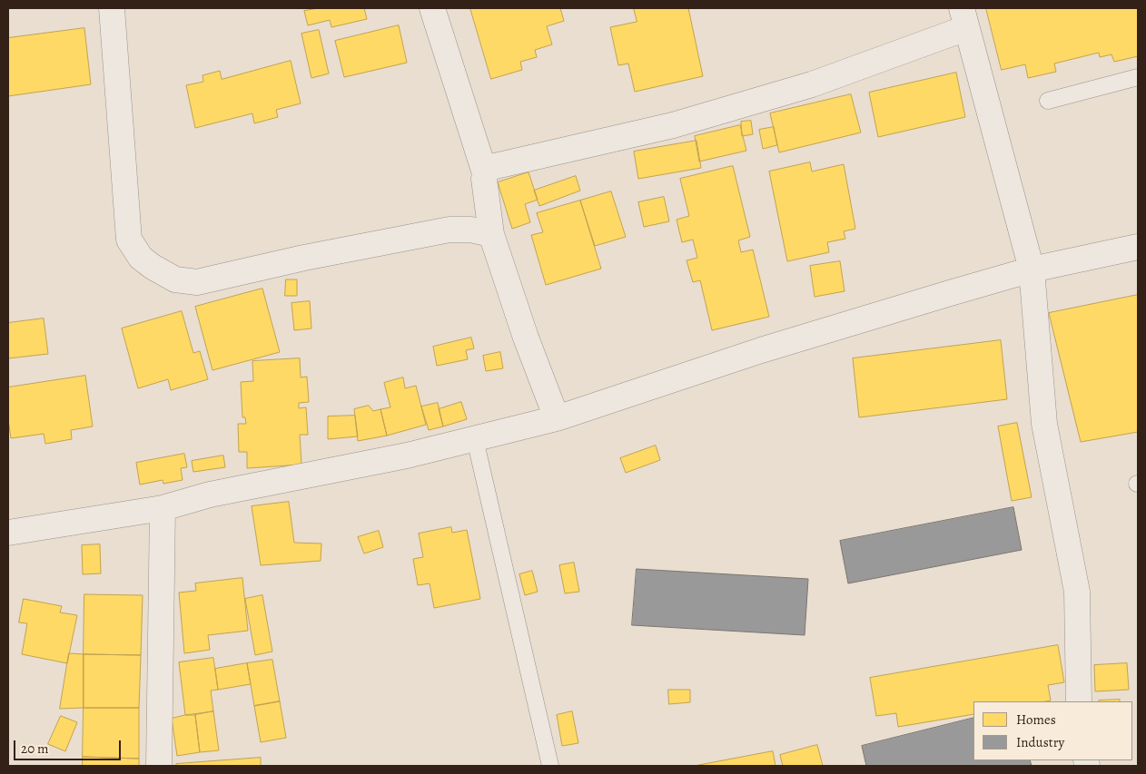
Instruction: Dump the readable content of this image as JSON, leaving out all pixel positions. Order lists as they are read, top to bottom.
{
  "legend": ["Homes", "Industry"],
  "scale_bar": "20 m"
}
